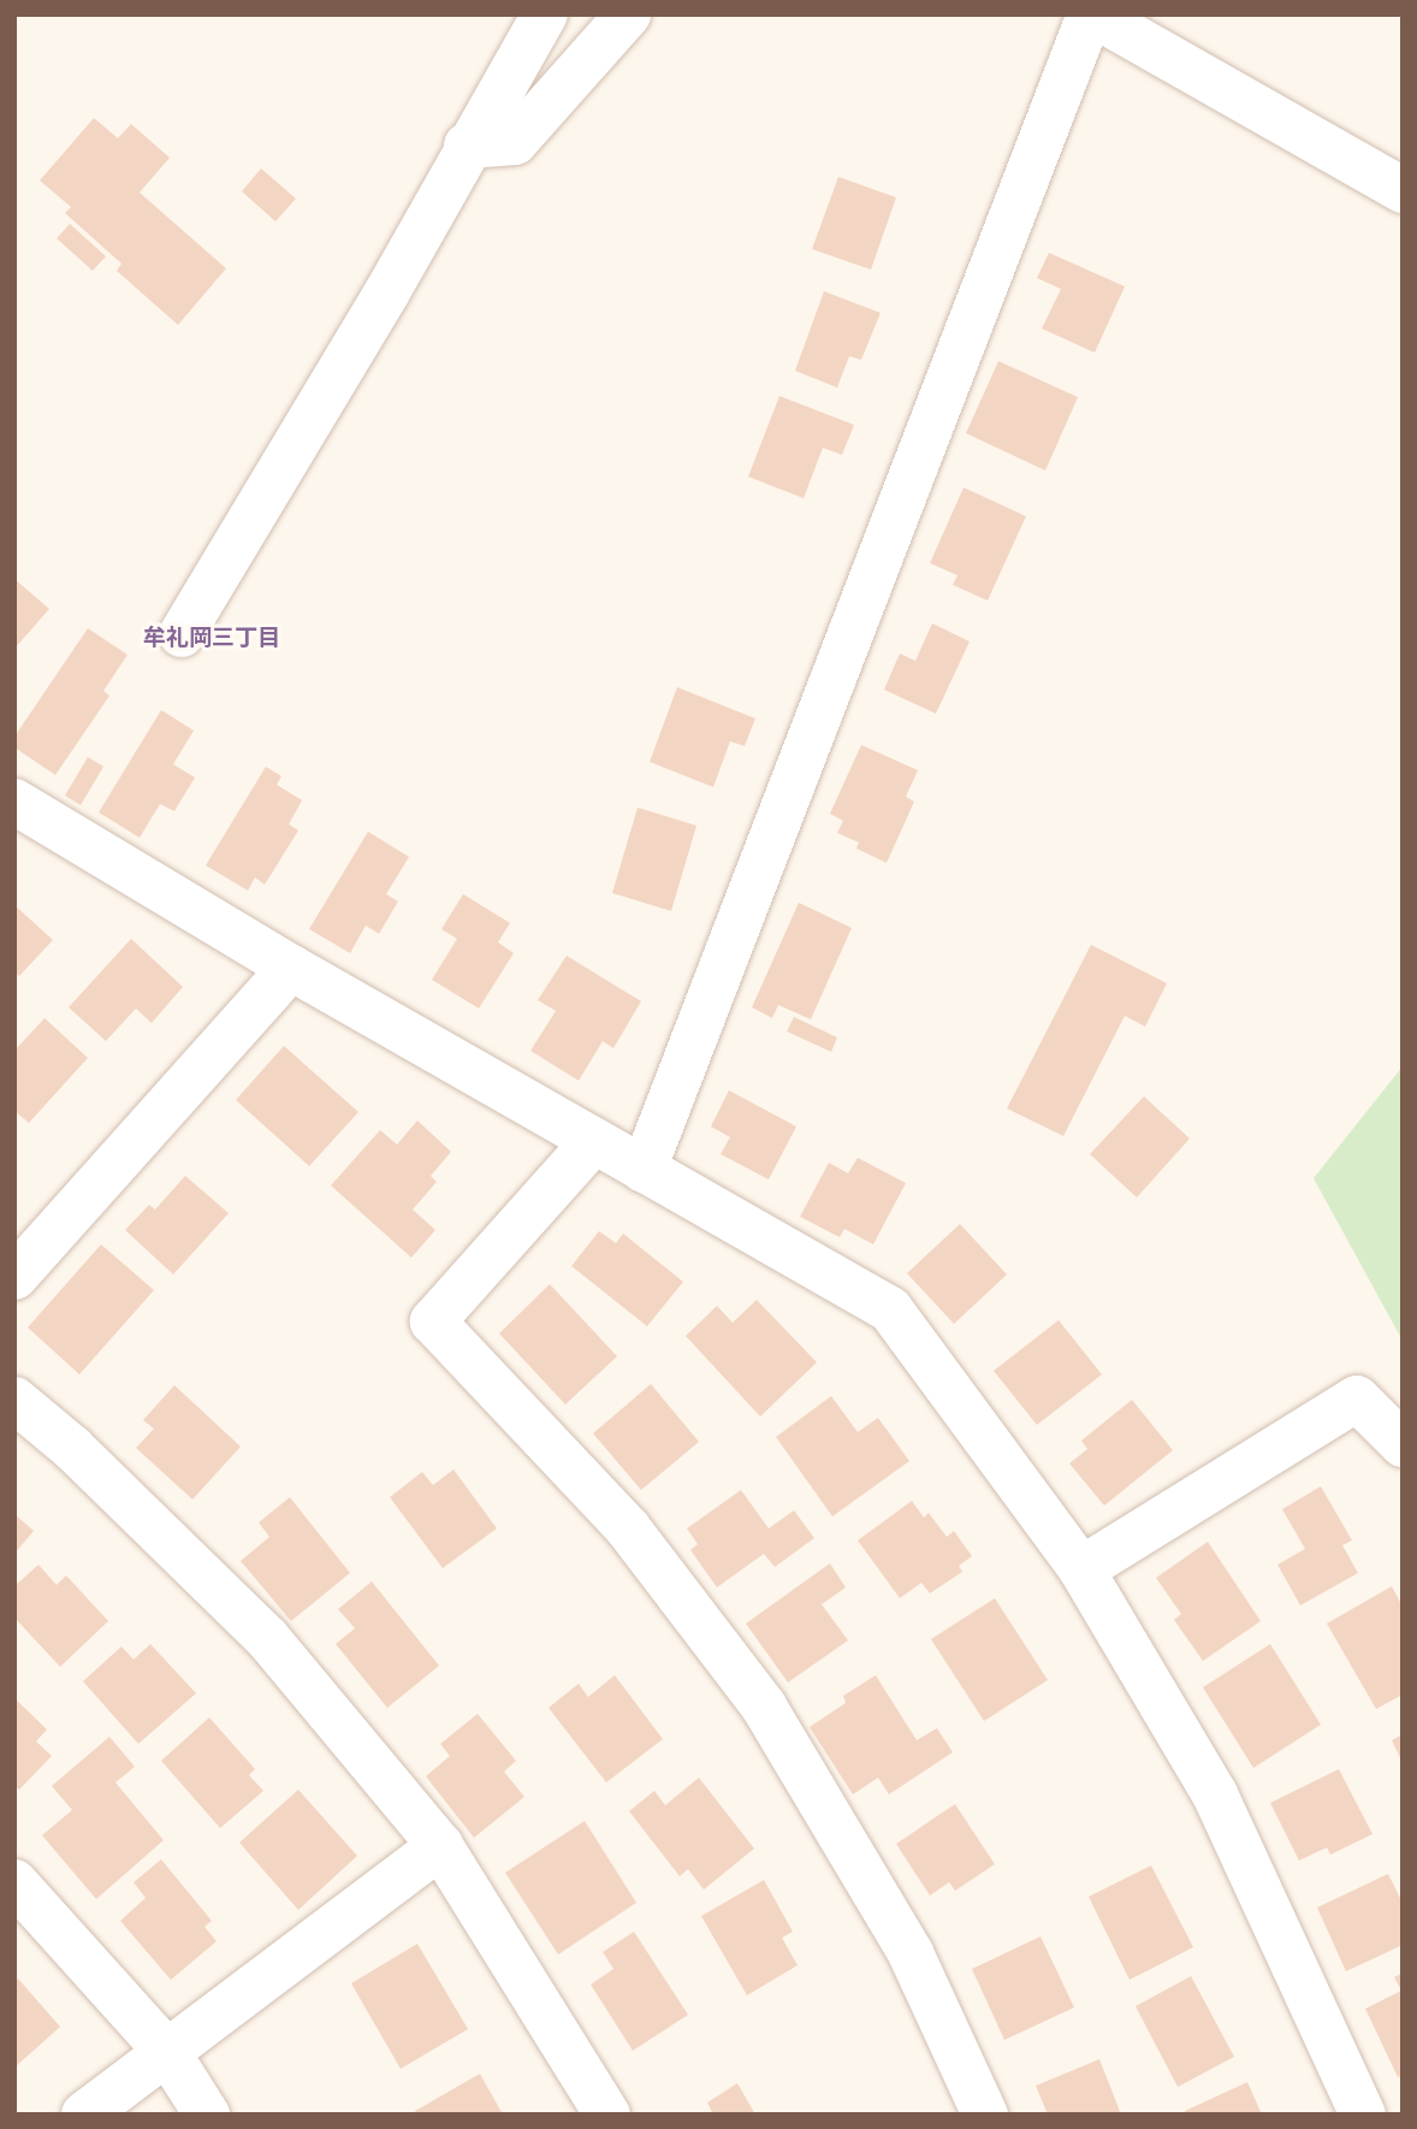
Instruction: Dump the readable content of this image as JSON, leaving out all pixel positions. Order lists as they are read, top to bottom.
{
  "districts": ["牟礼岡三丁目"]
}
